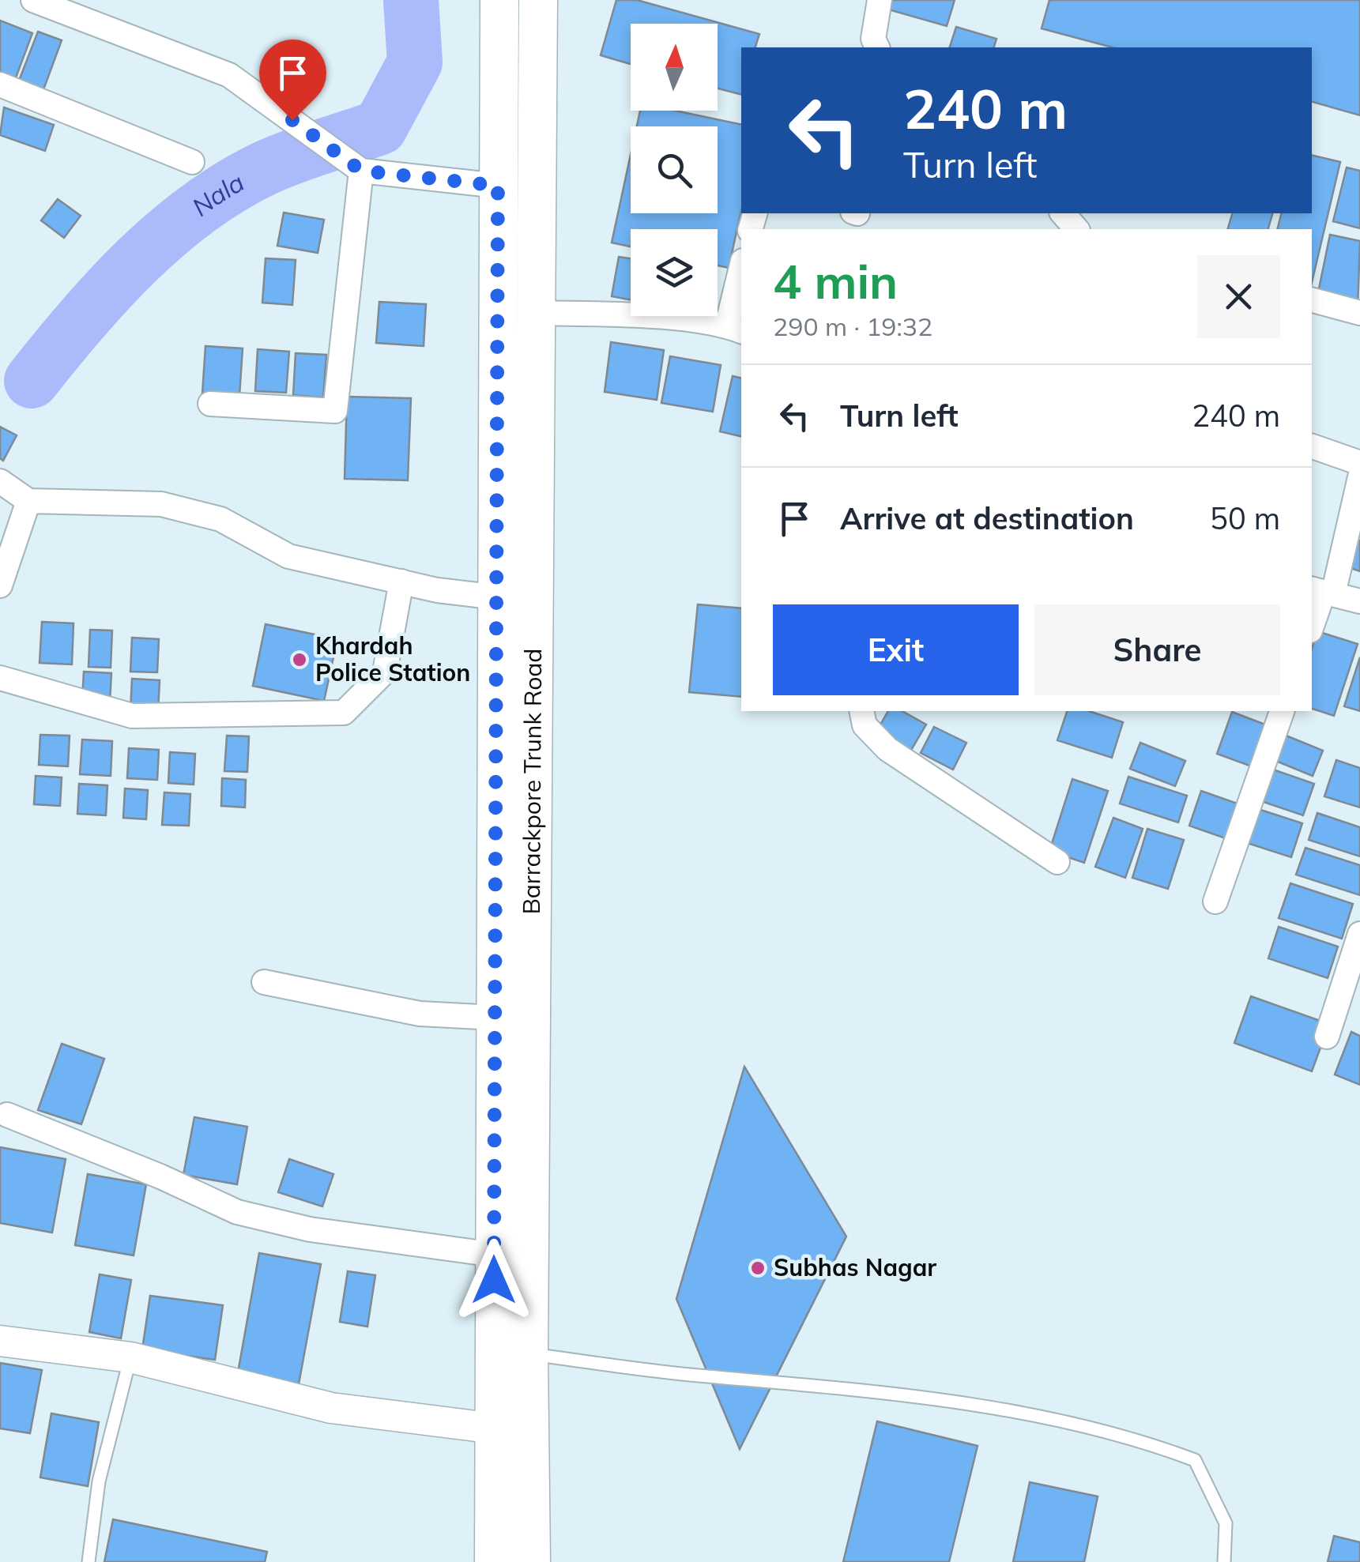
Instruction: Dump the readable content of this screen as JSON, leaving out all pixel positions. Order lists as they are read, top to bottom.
{
  "streets": {
    "main road": ["Barrackpore Trunk Road"]
  },
  "water": ["Nala"],
  "places": ["Khardah Police Station", "Subhas Nagar"],
  "north": "top",
  "page": {
    "turn": ["240 m", "Turn left"],
    "heading": ["4 min", "290 m · 19:32"],
    "list": [
      {
        "name": "Turn left",
        "value": "240 m"
      },
      {
        "name": "Arrive at destination",
        "value": "50 m"
      }
    ],
    "buttons": ["Exit", "Share"]
  }
}
